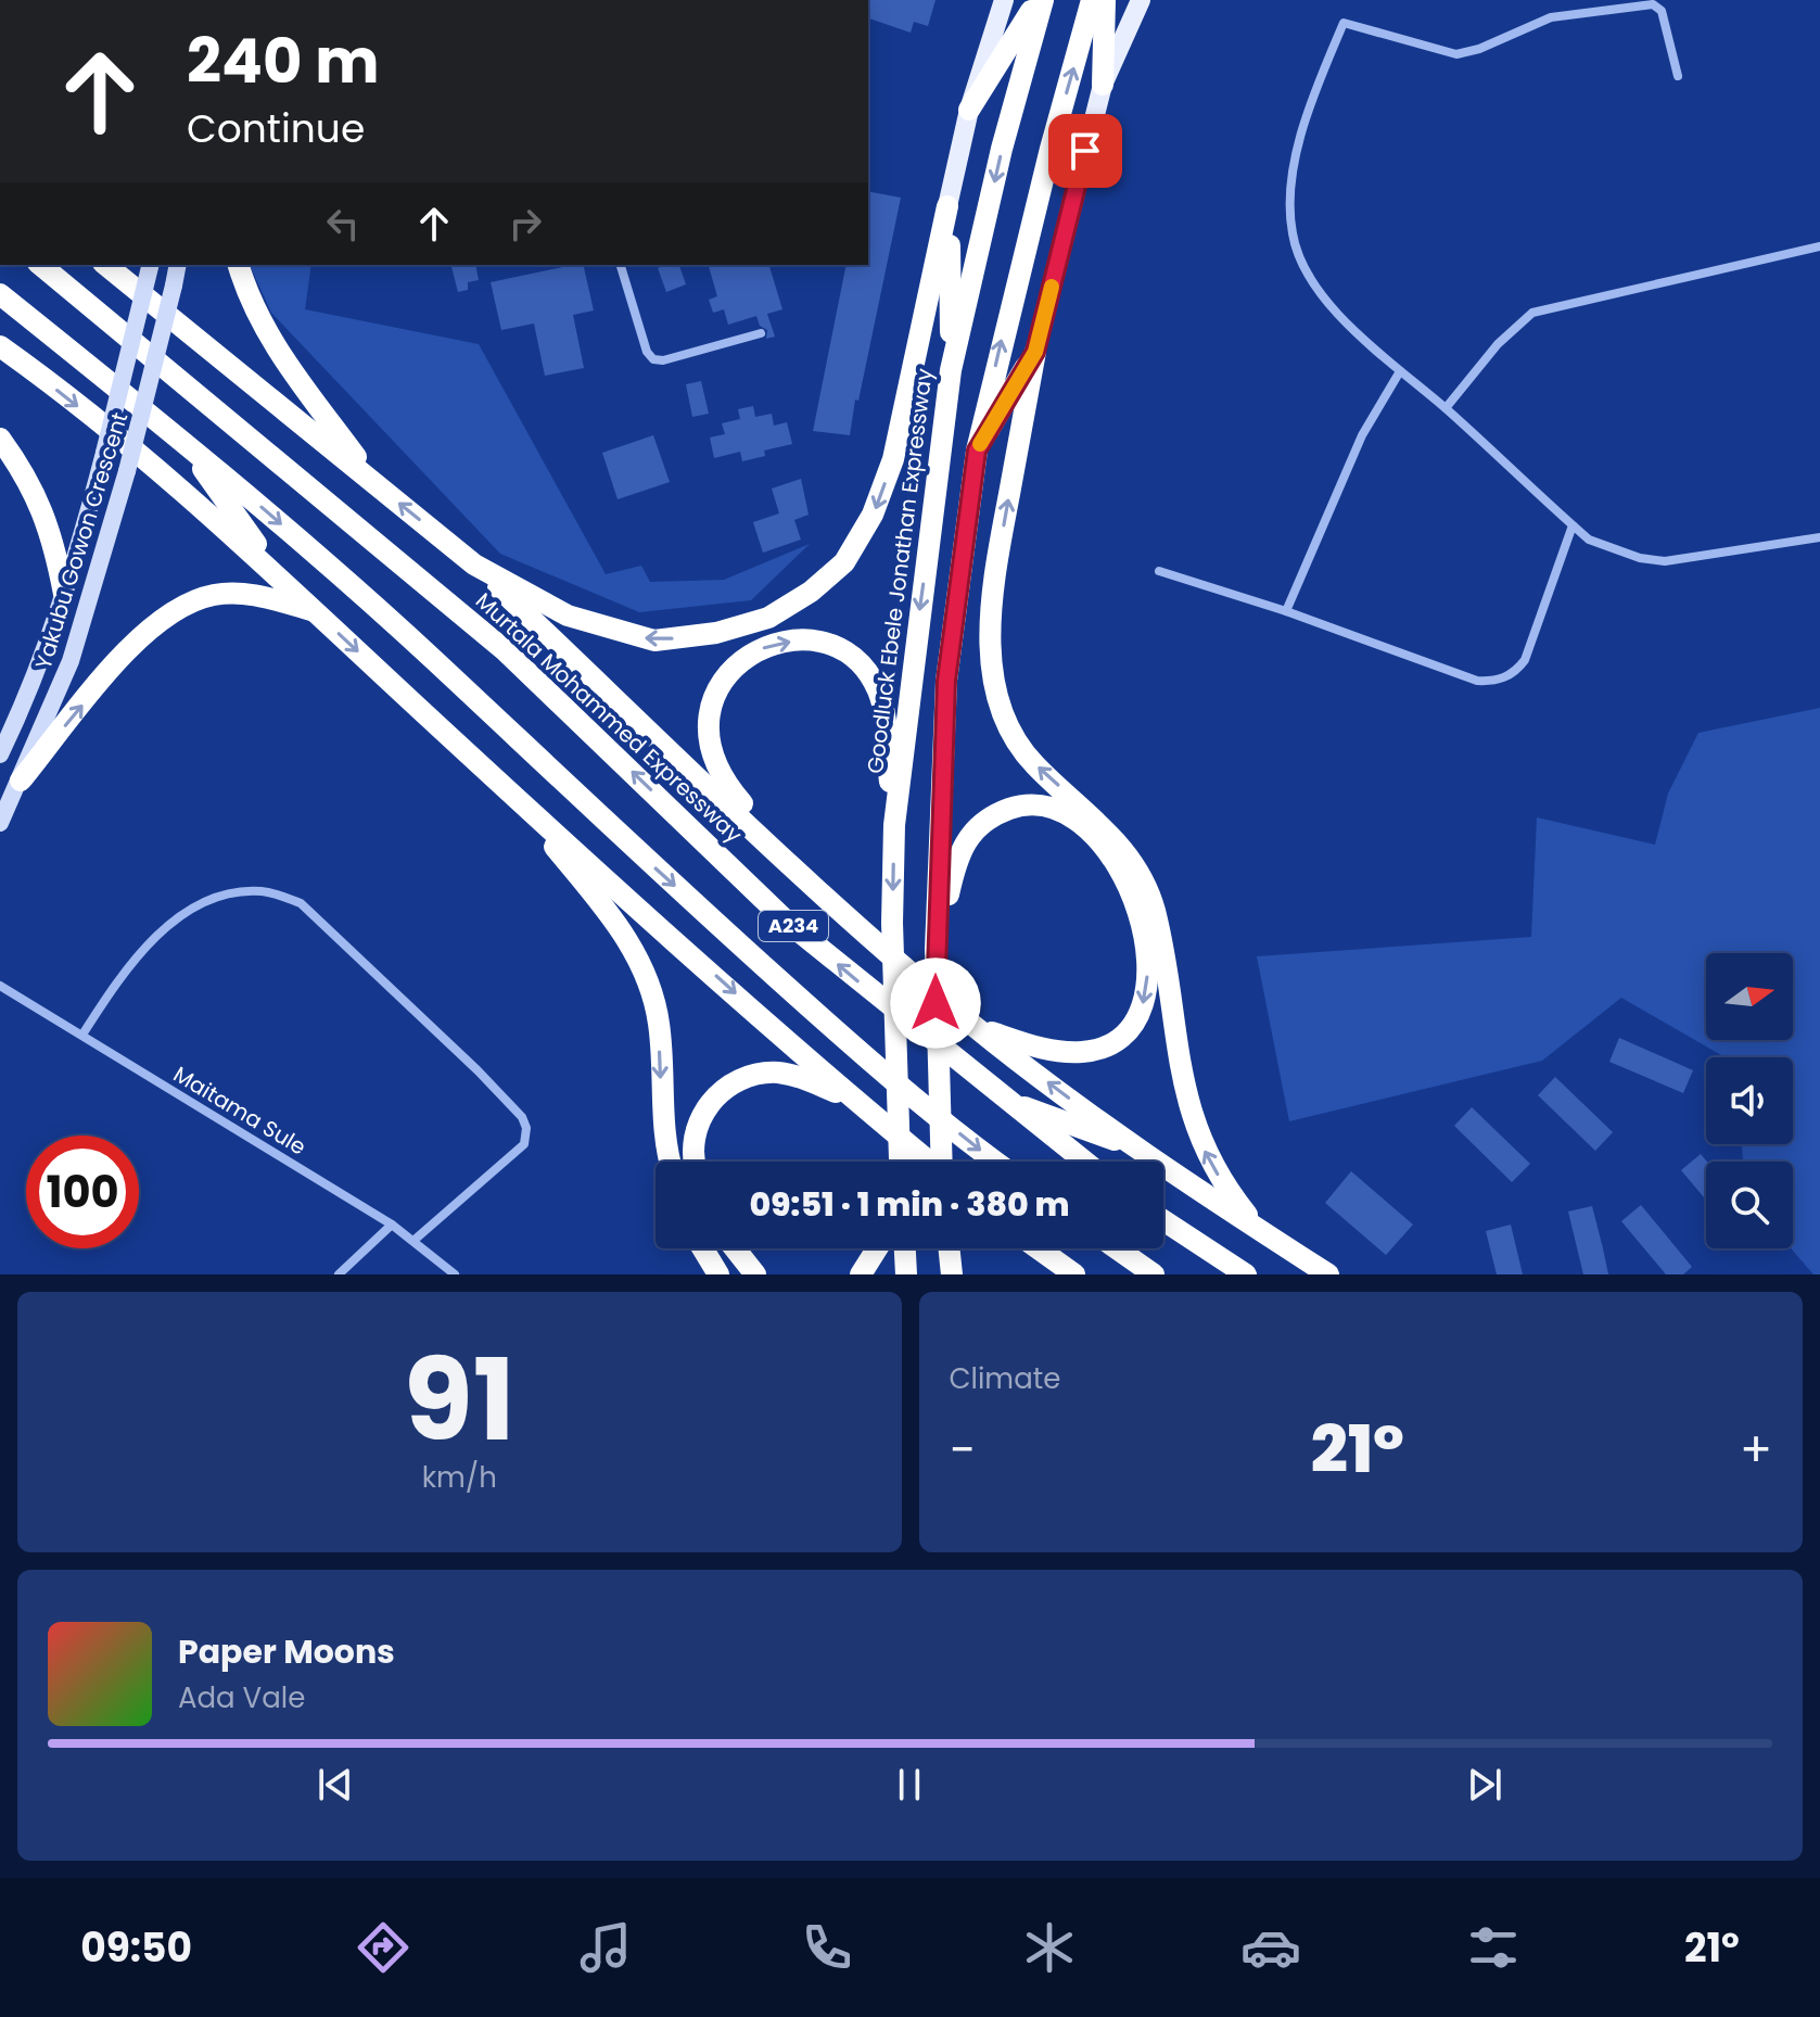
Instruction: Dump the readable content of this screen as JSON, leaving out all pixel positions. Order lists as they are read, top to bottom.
{
  "streets": {
    "highway": ["Goodluck Ebele Jonathan Expressway", "Murtala Mohammed Expressway", "A234"],
    "main road": ["Yakubu Gowon Crescent"],
    "street": ["Maitama Sule"]
  },
  "north": "right",
  "page": {
    "turn": ["240 m", "Continue"],
    "limit": "100",
    "trip": "09:51 · 1 min · 380 m",
    "tile": [
      ["91", "km/h"],
      "Climate"
    ],
    "heat": ["−", "21°", "+"],
    "song": ["Paper Moons", "Ada Vale"],
    "tabs": ["09:50", "21°"]
  }
}
